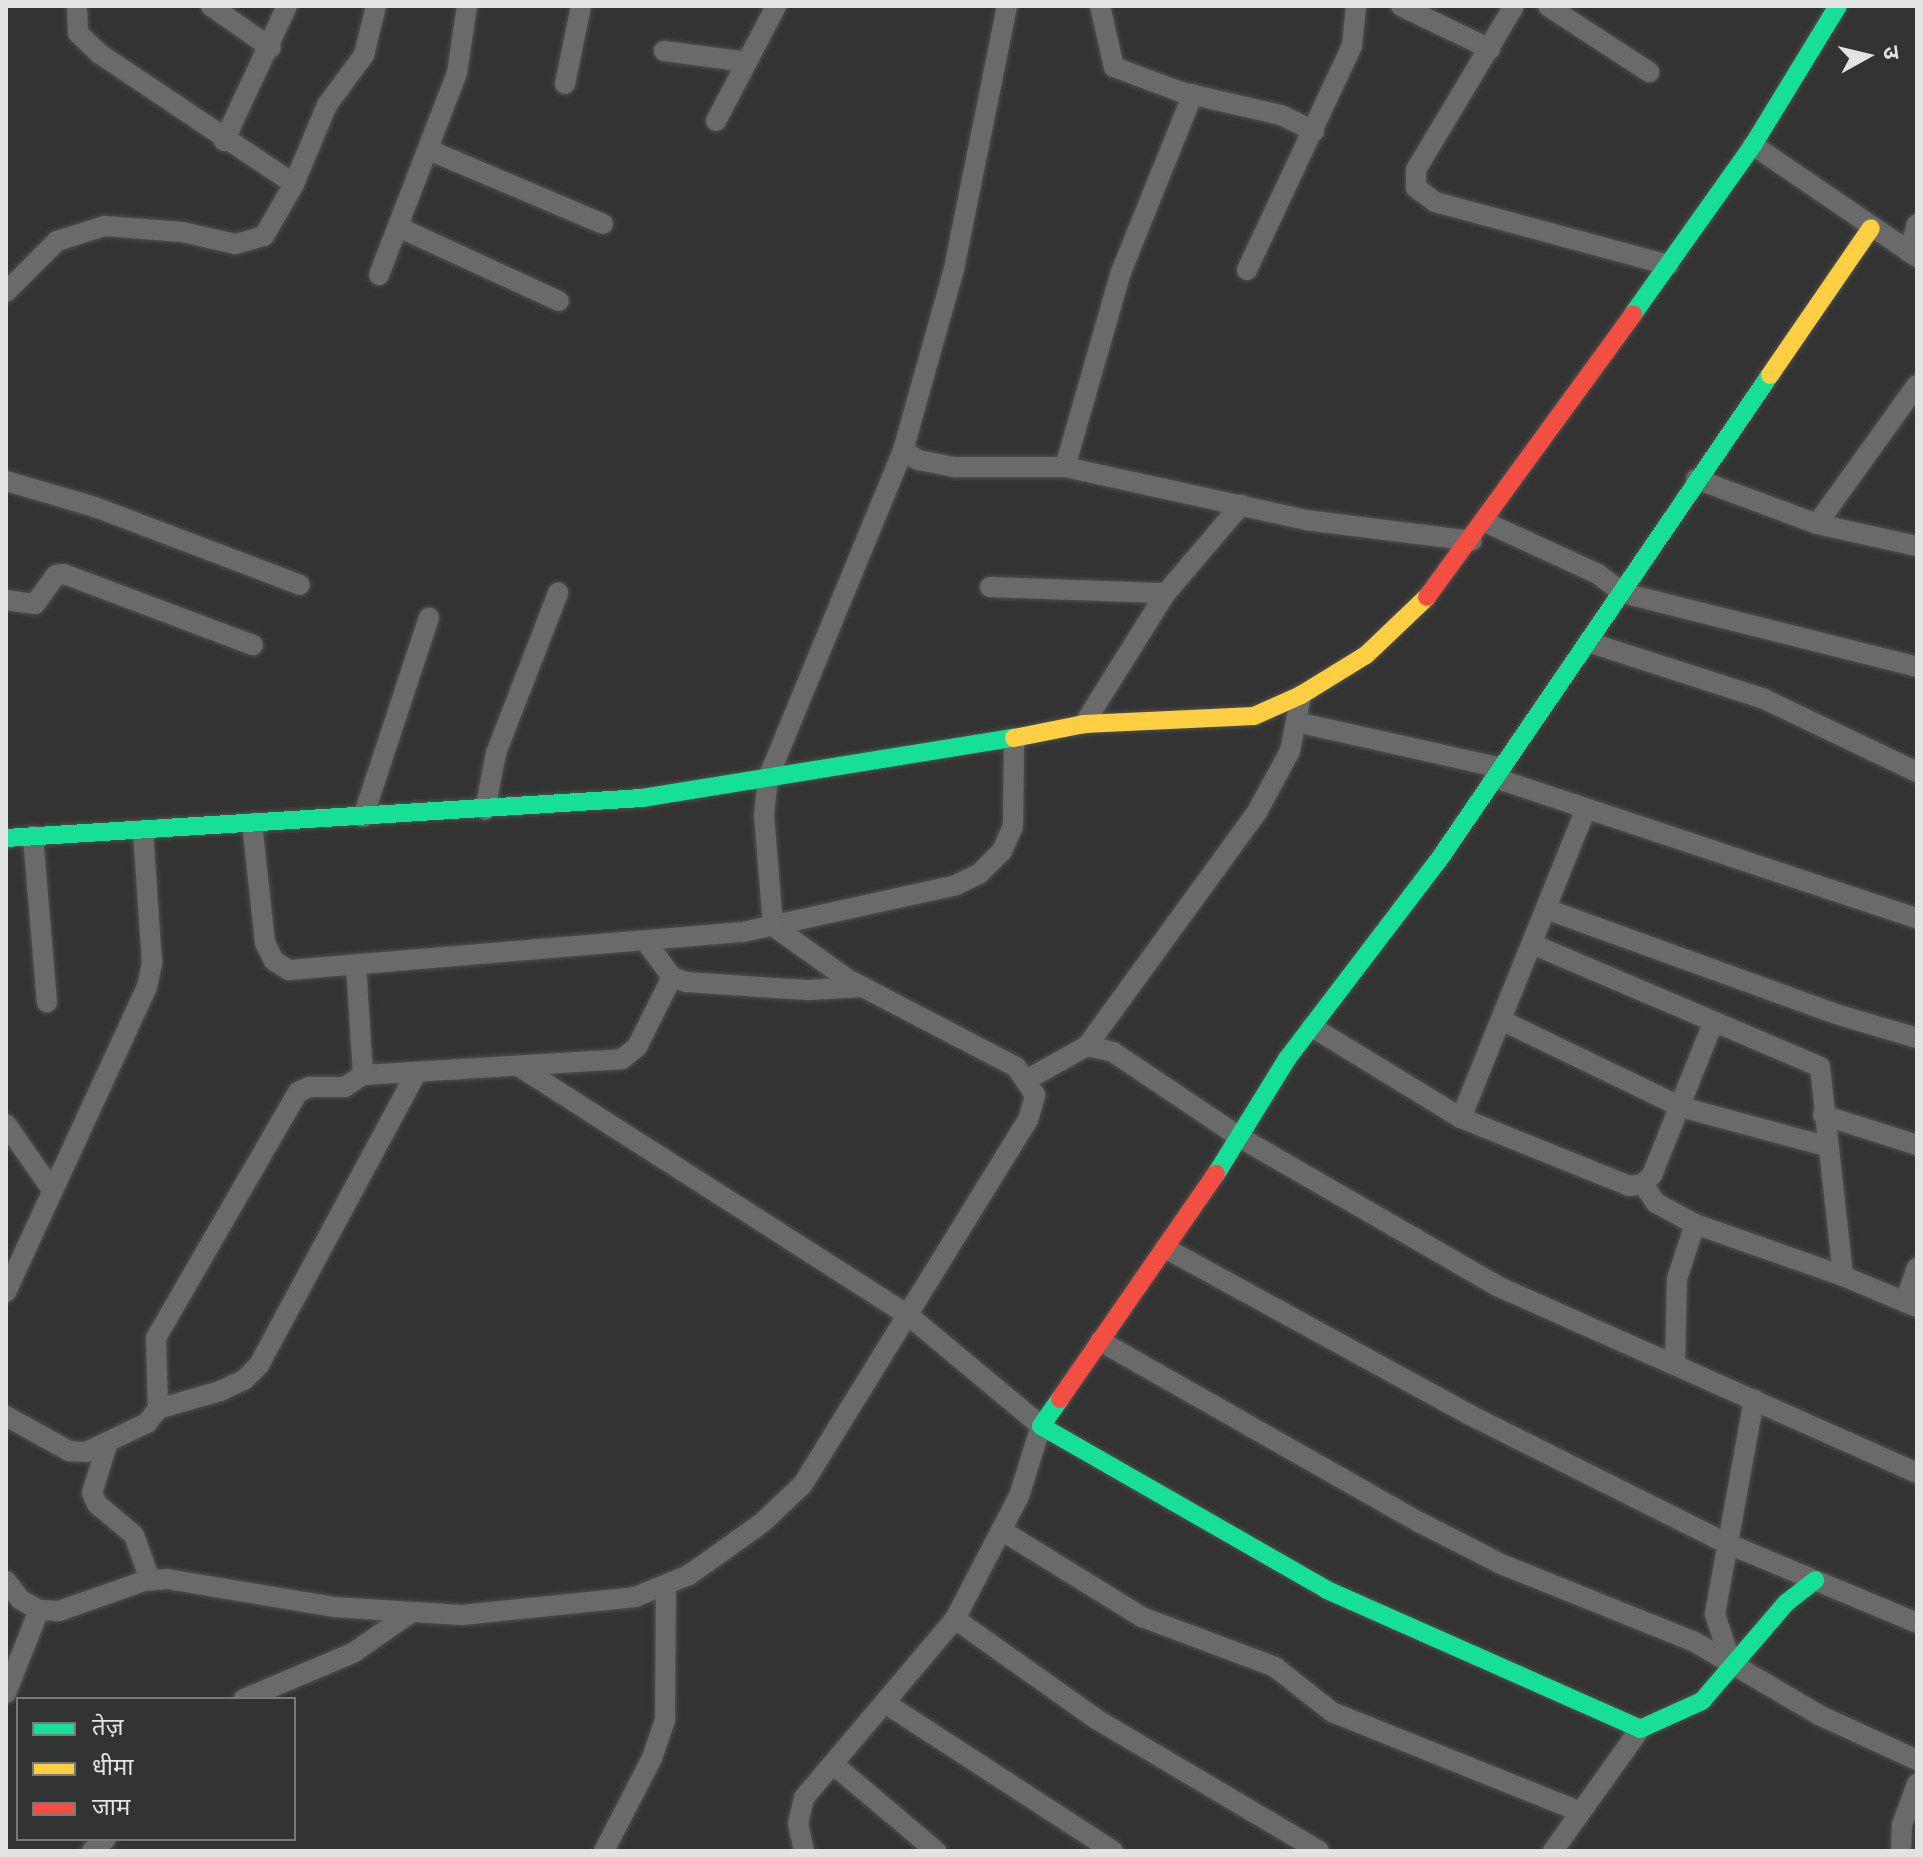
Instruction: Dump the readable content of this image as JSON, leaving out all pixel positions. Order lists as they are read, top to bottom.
{
  "legend": ["तेज़", "धीमा", "जाम"],
  "north": "right"
}
